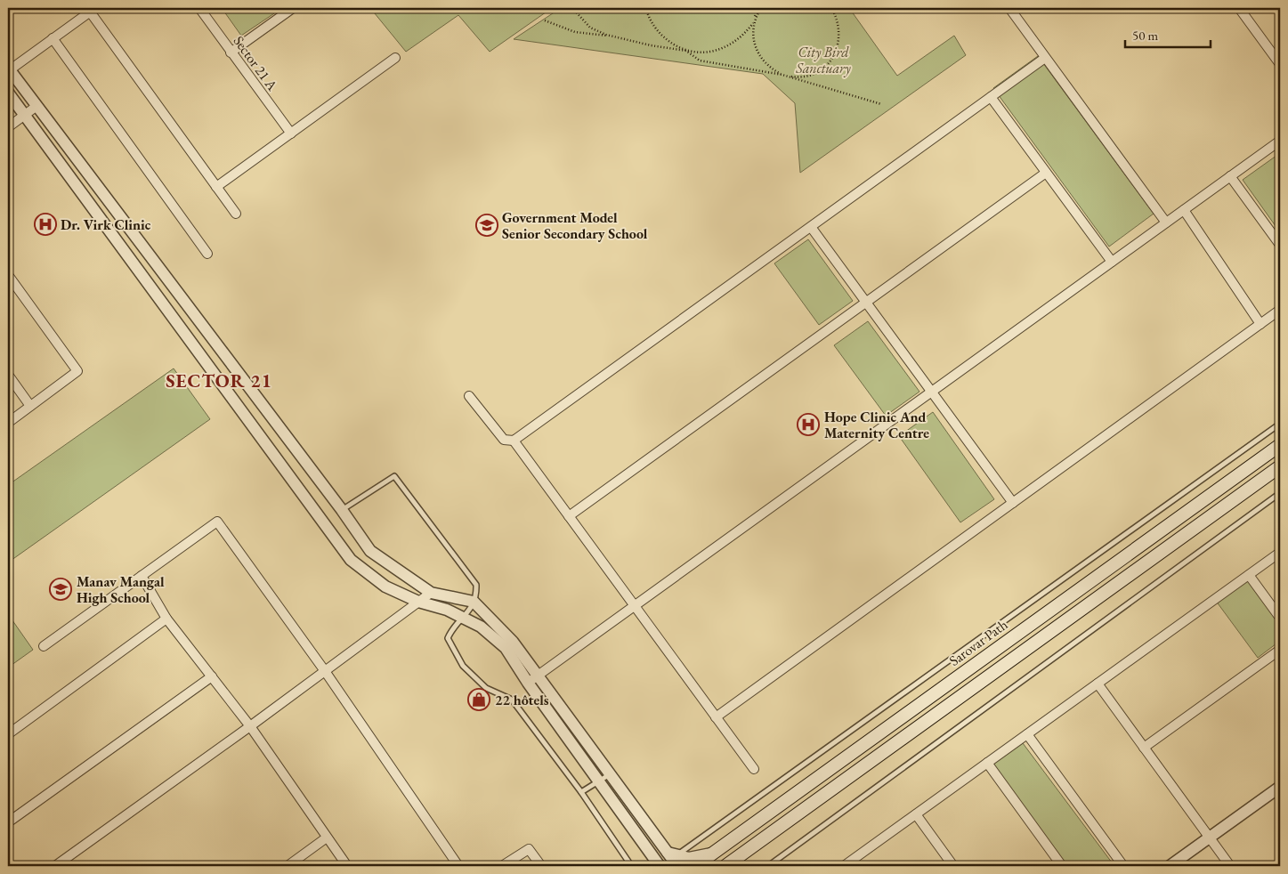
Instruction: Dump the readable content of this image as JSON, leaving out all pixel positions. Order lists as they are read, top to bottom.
{
  "streets": {
    "main road": ["Sarovar Path"],
    "street": ["Sector 21 A"]
  },
  "districts": ["SECTOR 21"],
  "parks": ["City Bird Sanctuary"],
  "places": {
    "hospital": ["Dr. Virk Clinic", "Hope Clinic And Maternity Centre"],
    "school or university": ["Government Model Senior Secondary School", "Manav Mangal High School"],
    "shop": ["22 hôtels"]
  },
  "scale_bar": "50 m"
}
